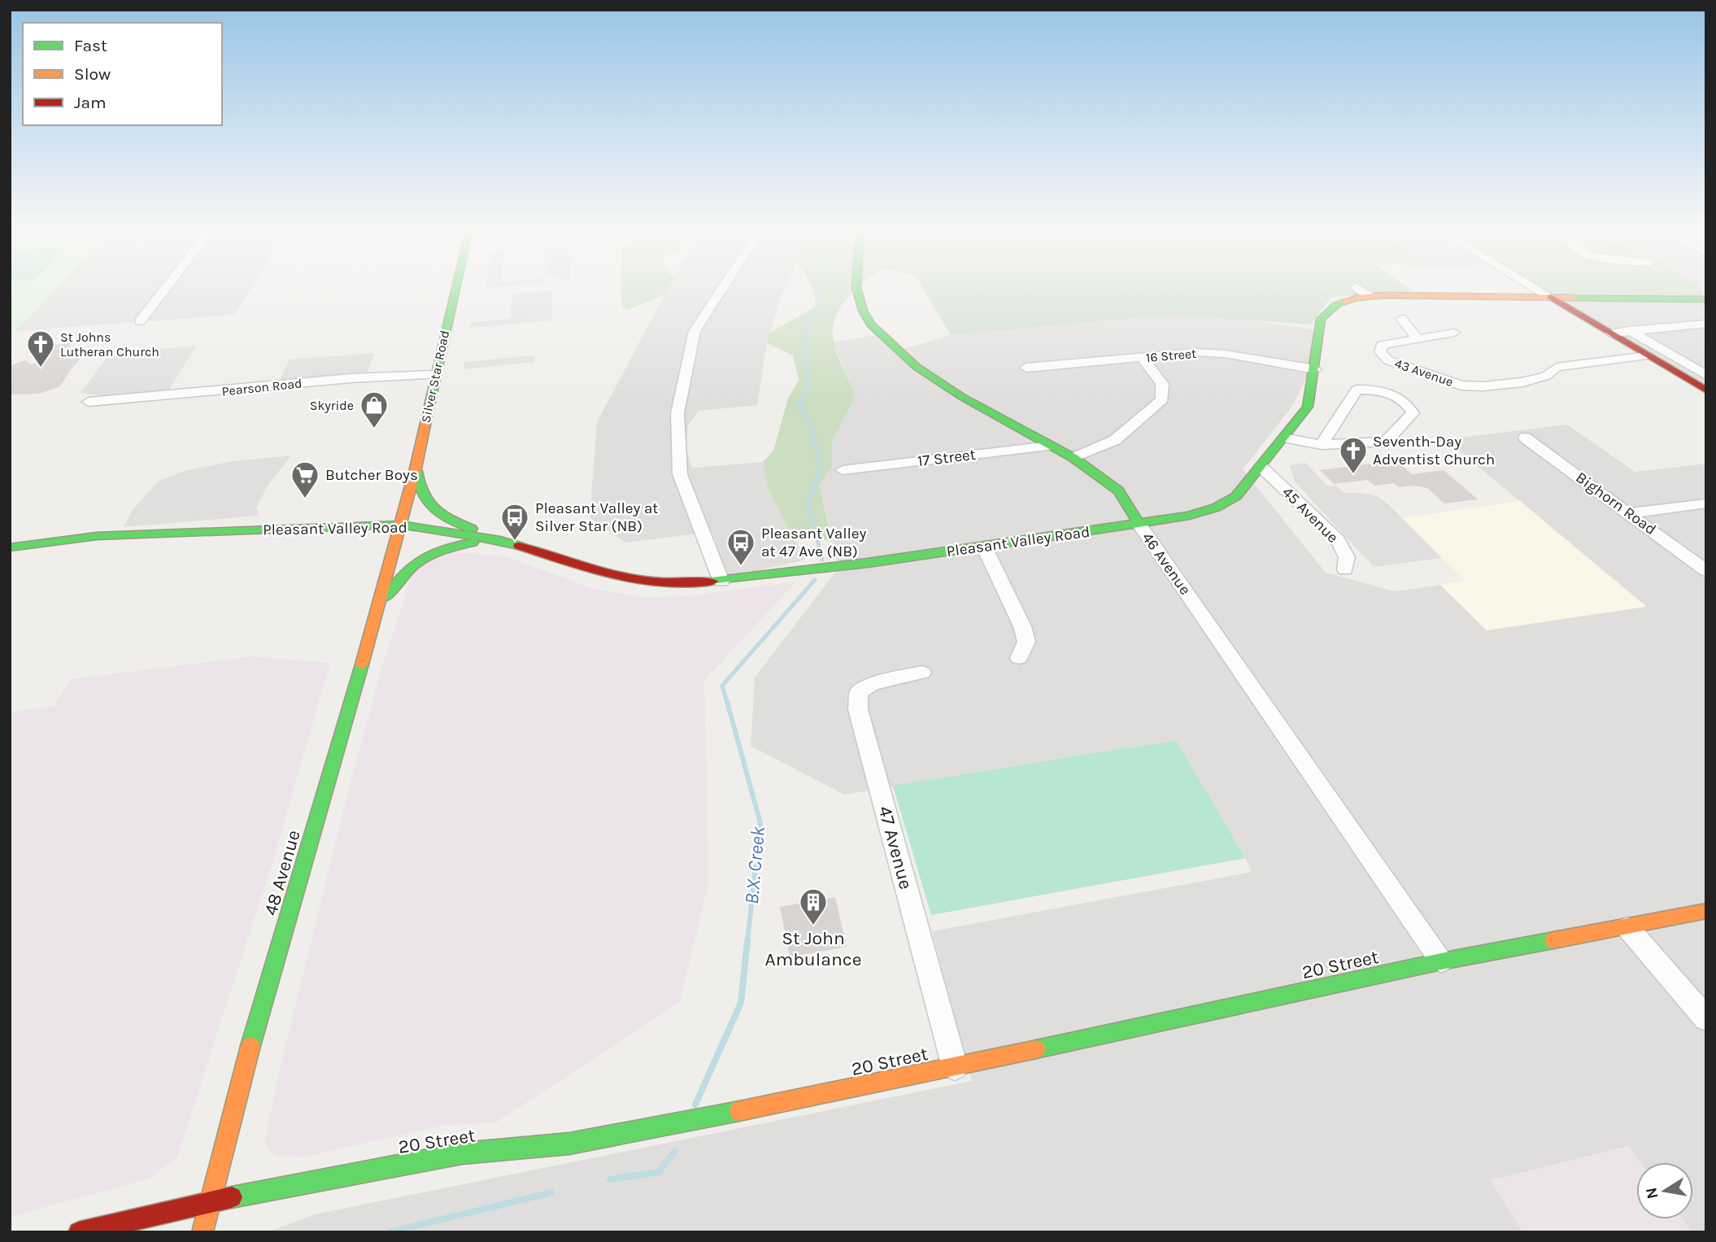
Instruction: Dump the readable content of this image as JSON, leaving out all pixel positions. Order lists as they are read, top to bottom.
{
  "streets": {
    "street": [
      "16 Street",
      "43 Avenue",
      "Silver Star Road",
      "Pearson Road",
      "17 Street",
      "Bighorn Road",
      "45 Avenue",
      "Pleasant Valley Road",
      "46 Avenue",
      "47 Avenue",
      "48 Avenue",
      "20 Street"
    ]
  },
  "crossings": [
    ["16 Street", "Pleasant Valley Road"],
    ["Silver Star Road", "Pearson Road"],
    ["Silver Star Road", "Pleasant Valley Road"],
    ["Silver Star Road", "48 Avenue"],
    ["17 Street", "46 Avenue"],
    ["45 Avenue", "Pleasant Valley Road"],
    ["Pleasant Valley Road", "46 Avenue"],
    ["Pleasant Valley Road", "48 Avenue"],
    ["46 Avenue", "20 Street"],
    ["47 Avenue", "20 Street"],
    ["48 Avenue", "20 Street"]
  ],
  "water": ["B.X. Creek"],
  "places": {
    "church": ["St Johns Lutheran Church", "Seventh-Day Adventist Church"],
    "shop": ["Skyride"],
    "supermarket": ["Butcher Boys"],
    "bus stop": ["Pleasant Valley at Silver Star (NB)", "Pleasant Valley at 47 Ave (NB)"],
    "building": ["St John Ambulance"]
  },
  "legend": ["Fast", "Slow", "Jam"],
  "north": "left"
}
